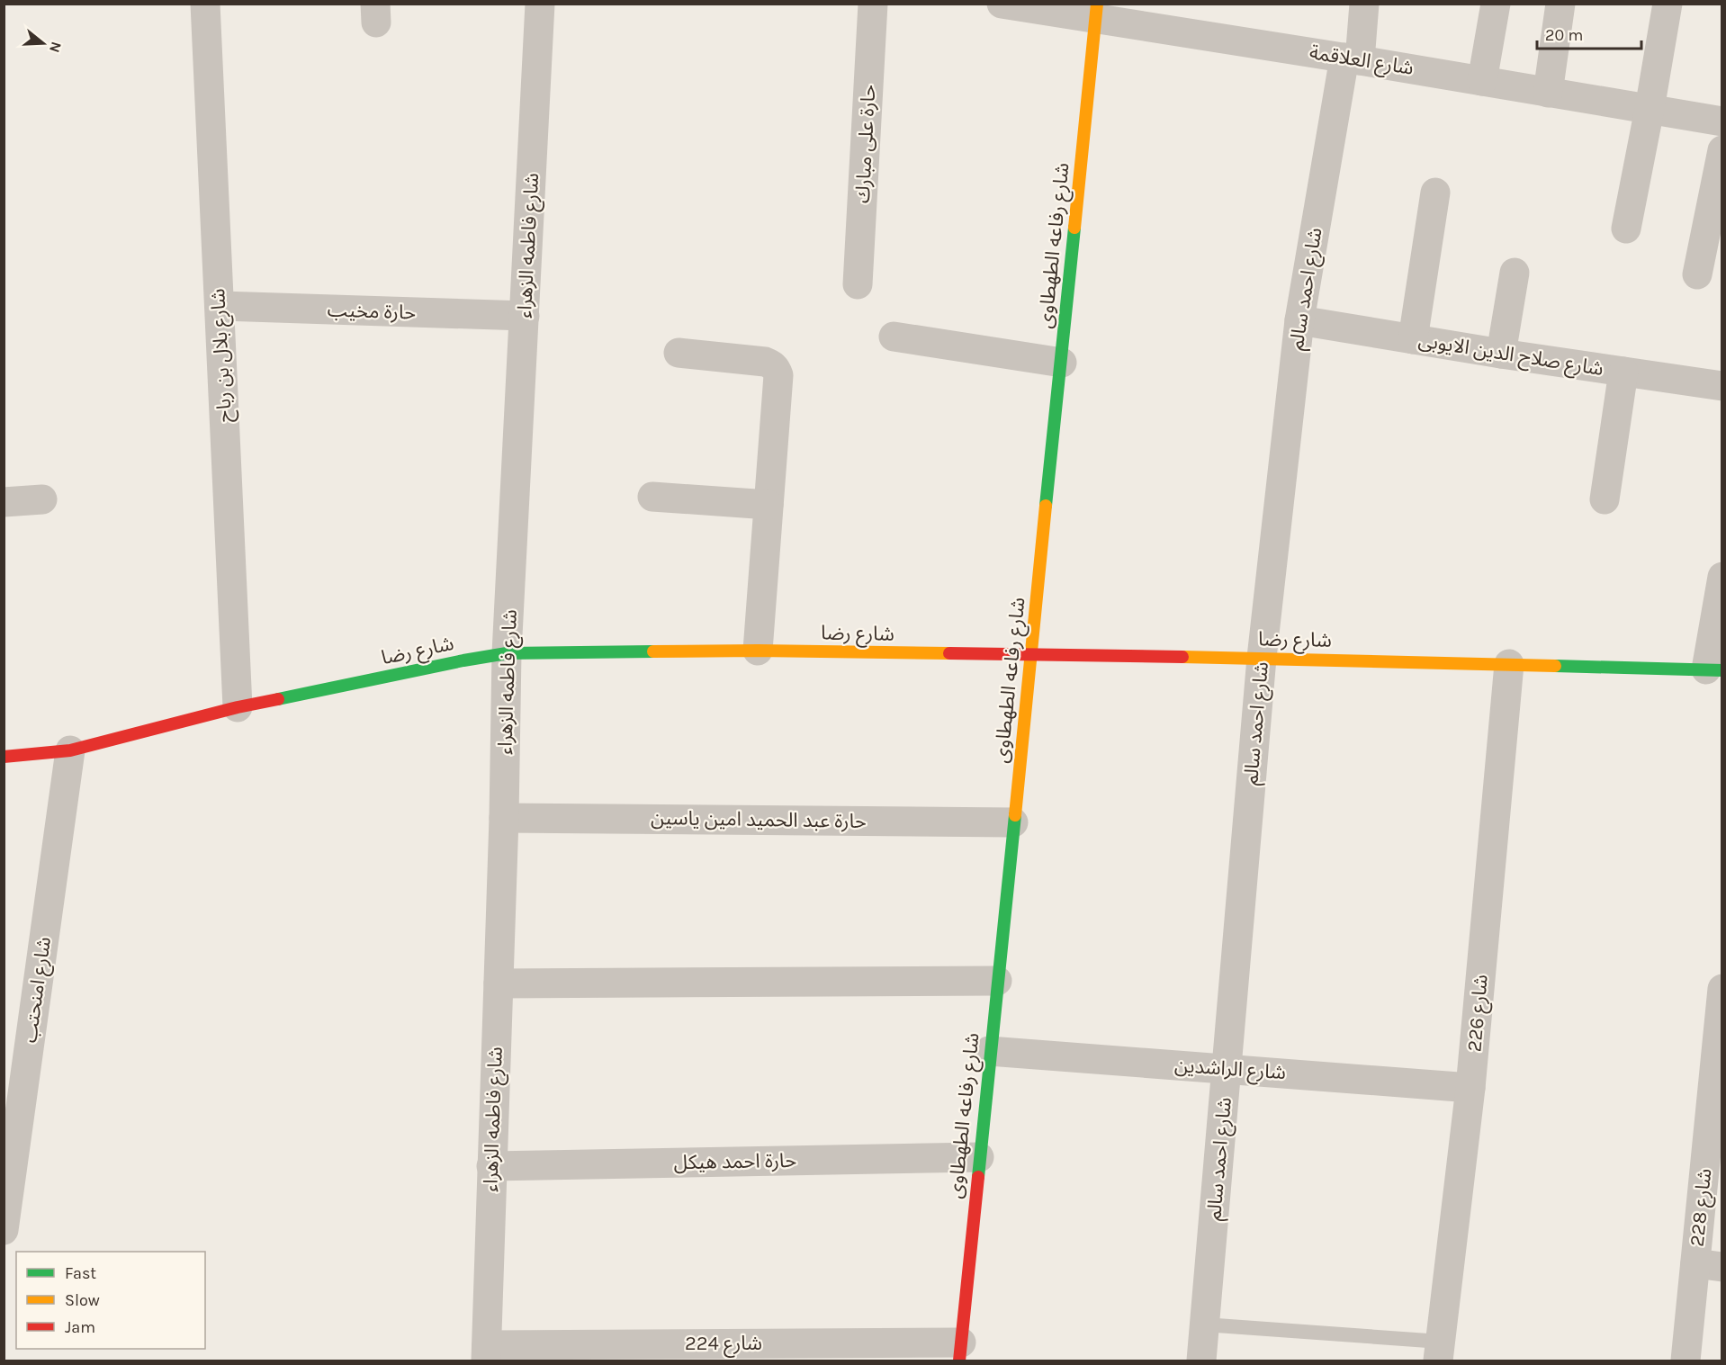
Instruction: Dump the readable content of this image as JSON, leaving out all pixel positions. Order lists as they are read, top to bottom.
{
  "streets": {
    "street": [
      "شارع العلاقمة",
      "حارة على مبارك",
      "شارع فاطمه الزهراء",
      "شارع رفاعه الطهطاوى",
      "شارع احمد سالم",
      "حارة مخيب",
      "شارع صلاح الدين الايوبى",
      "شارع بلال بن رباح",
      "شارع رضا",
      "حارة عبد الحميد امين ياسين",
      "شارع امنحتب",
      "شارع 226",
      "شارع الراشدين",
      "حارة احمد هيكل",
      "شارع 228",
      "شارع 224"
    ]
  },
  "crossings": [
    ["شارع العلاقمة", "شارع رفاعه الطهطاوى"],
    ["شارع العلاقمة", "شارع احمد سالم"],
    ["شارع فاطمه الزهراء", "حارة مخيب"],
    ["شارع فاطمه الزهراء", "شارع رضا"],
    ["شارع فاطمه الزهراء", "حارة عبد الحميد امين ياسين"],
    ["شارع فاطمه الزهراء", "حارة احمد هيكل"],
    ["شارع فاطمه الزهراء", "شارع 224"],
    ["شارع رفاعه الطهطاوى", "شارع رضا"],
    ["شارع رفاعه الطهطاوى", "حارة عبد الحميد امين ياسين"],
    ["شارع رفاعه الطهطاوى", "شارع الراشدين"],
    ["شارع رفاعه الطهطاوى", "حارة احمد هيكل"],
    ["شارع رفاعه الطهطاوى", "شارع 224"],
    ["شارع احمد سالم", "شارع صلاح الدين الايوبى"],
    ["شارع احمد سالم", "شارع رضا"],
    ["شارع احمد سالم", "شارع الراشدين"],
    ["حارة مخيب", "شارع بلال بن رباح"],
    ["شارع بلال بن رباح", "شارع رضا"],
    ["شارع رضا", "شارع امنحتب"],
    ["شارع رضا", "شارع 226"],
    ["شارع 226", "شارع الراشدين"]
  ],
  "legend": ["Fast", "Slow", "Jam"],
  "scale_bar": "20 m",
  "north": "right"
}
